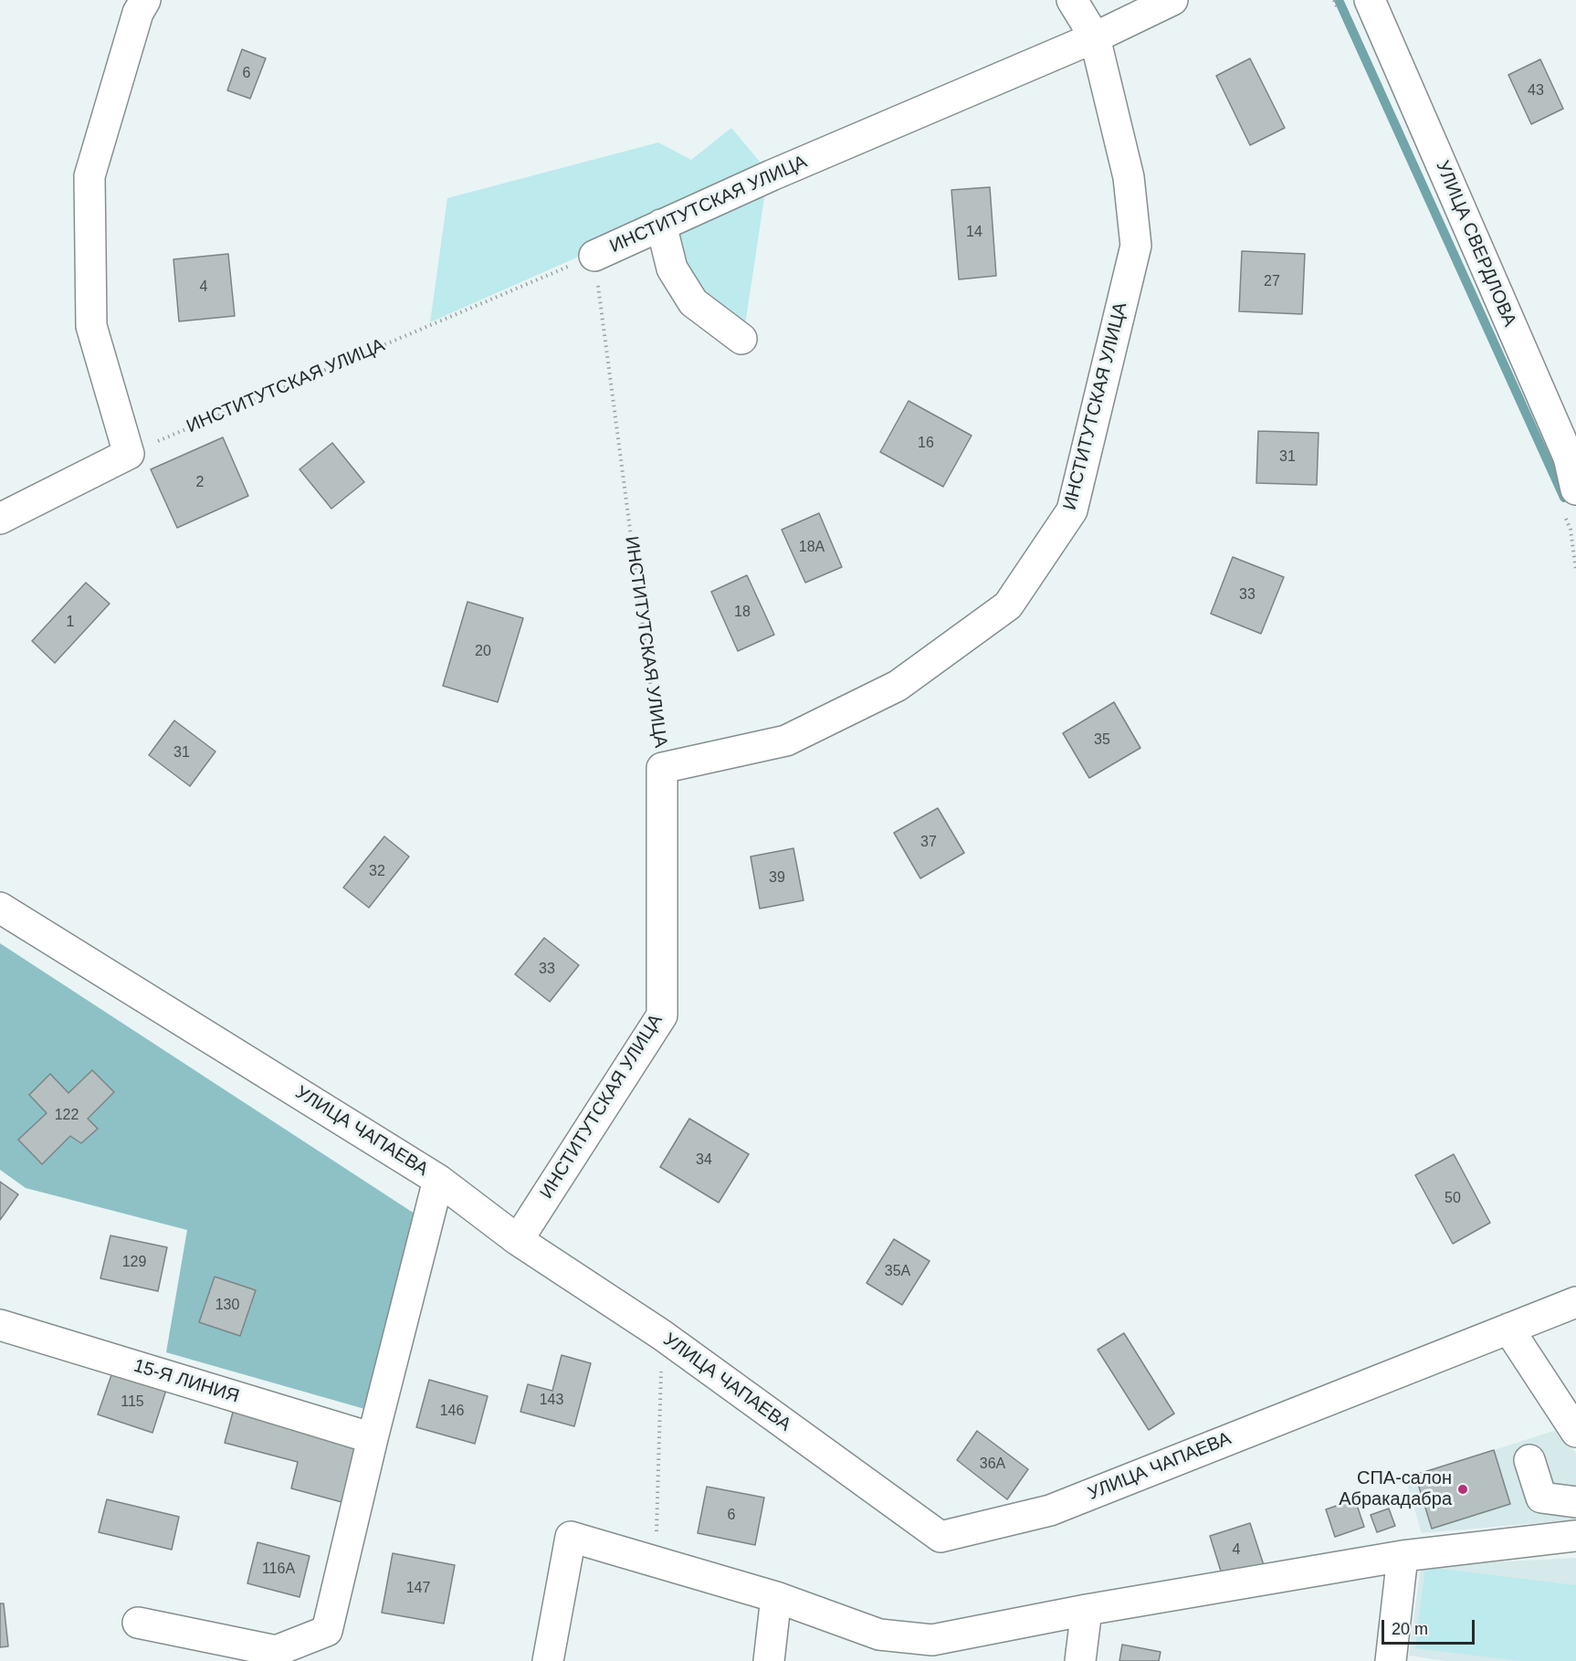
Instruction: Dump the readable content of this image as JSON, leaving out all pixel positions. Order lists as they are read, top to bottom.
{
  "streets": {
    "street": [
      "ИНСТИТУТСКАЯ УЛИЦА",
      "УЛИЦА СВЕРДЛОВА",
      "УЛИЦА ЧАПАЕВА",
      "15-Я ЛИНИЯ"
    ]
  },
  "crossings": [
    ["ИНСТИТУТСКАЯ УЛИЦА", "УЛИЦА ЧАПАЕВА"]
  ],
  "places": ["СПА-салон Абракадабра"],
  "house_numbers": [
    "6",
    "43",
    "14",
    "27",
    "4",
    "16",
    "31",
    "2",
    "18А",
    "33",
    "18",
    "1",
    "20",
    "35",
    "31",
    "37",
    "32",
    "39",
    "33",
    "122",
    "34",
    "50",
    "129",
    "35А",
    "130",
    "143",
    "115",
    "146",
    "36А",
    "6",
    "4",
    "116А",
    "147"
  ],
  "scale_bar": "20 m"
}
